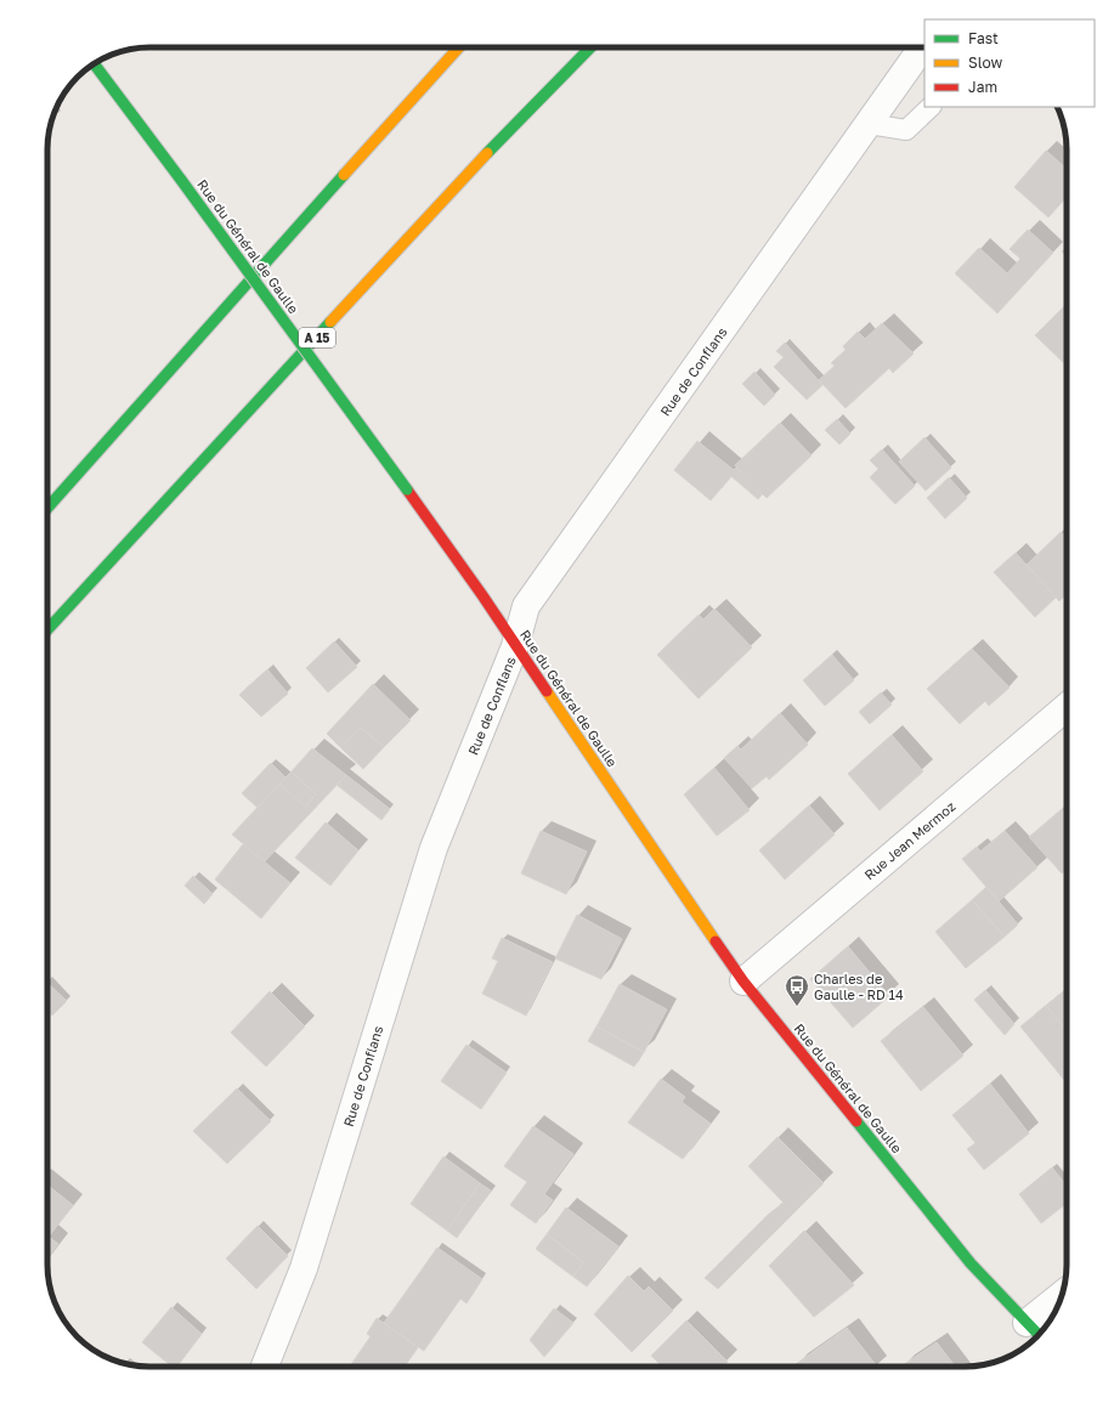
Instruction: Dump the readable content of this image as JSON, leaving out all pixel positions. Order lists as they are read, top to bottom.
{
  "streets": {
    "main road": ["Rue du Général de Gaulle", "A 15"],
    "street": ["Rue de Conflans", "Rue Jean Mermoz"]
  },
  "crossings": [
    ["Rue du Général de Gaulle", "Rue de Conflans"],
    ["Rue du Général de Gaulle", "Rue Jean Mermoz"]
  ],
  "places": {
    "bus stop": ["Charles de Gaulle - RD 14"]
  },
  "legend": ["Fast", "Slow", "Jam"]
}
